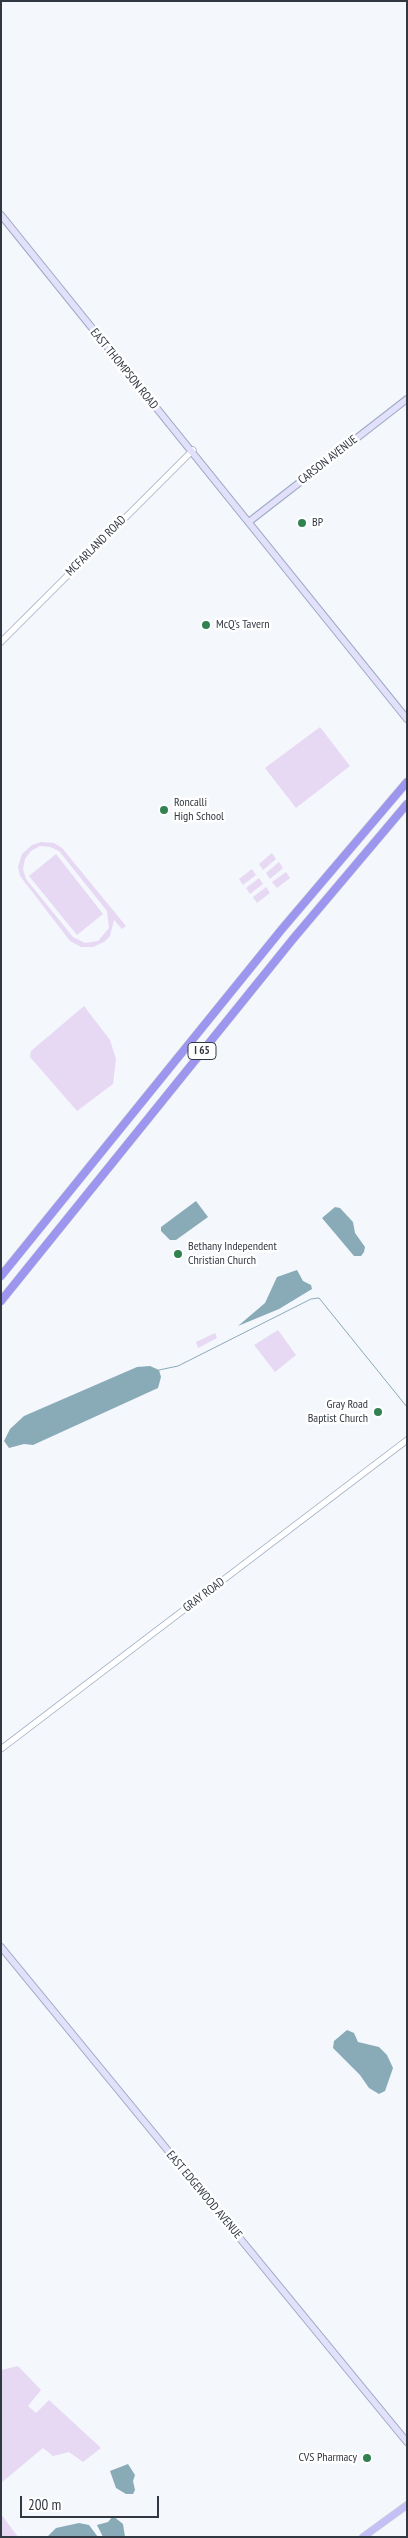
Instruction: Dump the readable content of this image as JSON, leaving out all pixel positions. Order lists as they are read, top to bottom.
{
  "streets": {
    "highway": ["I 65"],
    "main road": ["EAST THOMPSON ROAD", "CARSON AVENUE", "EAST EDGEWOOD AVENUE"],
    "street": ["MCFARLAND ROAD", "GRAY ROAD"]
  },
  "crossings": [
    ["EAST THOMPSON ROAD", "CARSON AVENUE"],
    ["EAST THOMPSON ROAD", "MCFARLAND ROAD"]
  ],
  "places": [
    "BP",
    "McQ's Tavern",
    "Roncalli High School",
    "Bethany Independent Christian Church",
    "Gray Road Baptist Church",
    "CVS Pharmacy"
  ],
  "scale_bar": "200 m"
}
